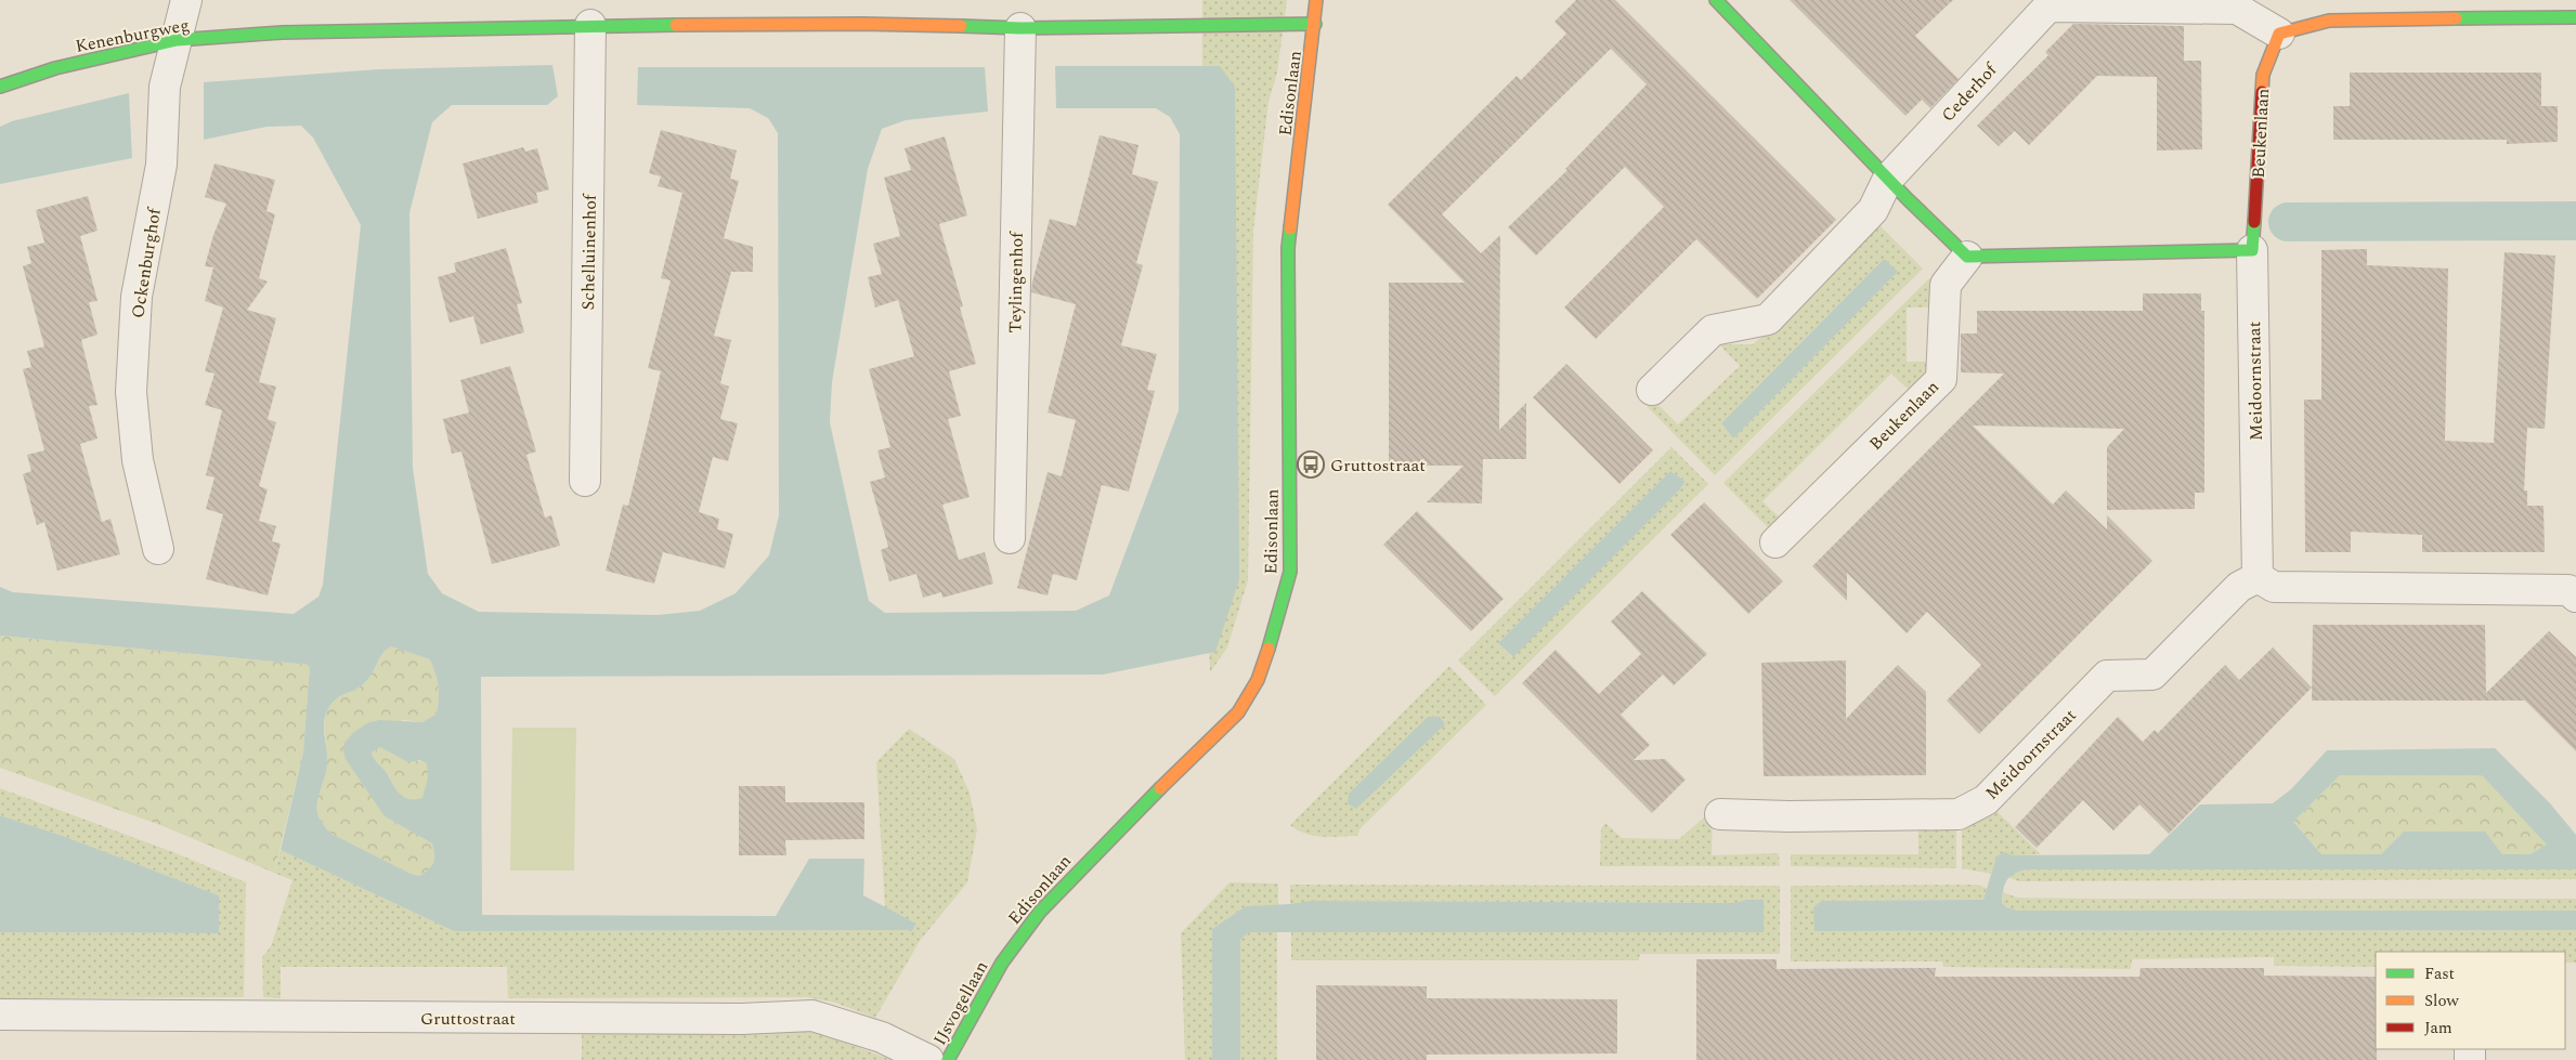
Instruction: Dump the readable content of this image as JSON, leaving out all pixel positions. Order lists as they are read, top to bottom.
{
  "streets": {
    "street": [
      "Kenenburgweg",
      "Cederhof",
      "Edisonlaan",
      "Beukenlaan",
      "Schelluinenhof",
      "Ockenburghof",
      "Teylingenhof",
      "Meidoornstraat",
      "IJsvogellaan",
      "Gruttostraat"
    ]
  },
  "crossings": [
    ["Kenenburgweg", "Edisonlaan"],
    ["Kenenburgweg", "Schelluinenhof"],
    ["Kenenburgweg", "Ockenburghof"],
    ["Kenenburgweg", "Teylingenhof"],
    ["Cederhof", "Beukenlaan"],
    ["Edisonlaan", "IJsvogellaan"],
    ["Beukenlaan", "Meidoornstraat"]
  ],
  "places": {
    "bus stop": ["Gruttostraat"]
  },
  "legend": ["Fast", "Slow", "Jam"]
}
